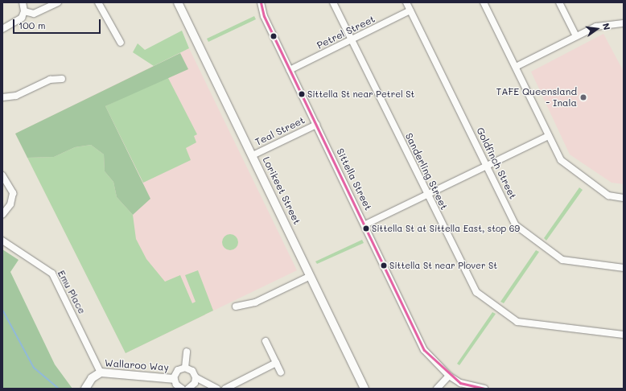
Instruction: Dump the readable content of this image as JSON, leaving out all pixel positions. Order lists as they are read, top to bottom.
{
  "streets": {
    "street": [
      "Petrel Street",
      "Teal Street",
      "Goldfinch Street",
      "Sanderling Street",
      "Sittella Street",
      "Lorikeet Street",
      "Emu Place",
      "Wallaroo Way"
    ]
  },
  "crossings": [
    ["Petrel Street", "Goldfinch Street"],
    ["Petrel Street", "Sanderling Street"],
    ["Petrel Street", "Sittella Street"],
    ["Teal Street", "Sittella Street"],
    ["Teal Street", "Lorikeet Street"],
    ["Emu Place", "Wallaroo Way"]
  ],
  "places": [
    "Sittella St near Petrel St",
    "TAFE Queensland - Inala",
    "Sittella St at Sittella East, stop 69",
    "Sittella St near Plover St"
  ],
  "scale_bar": "100 m",
  "north": "right"
}
